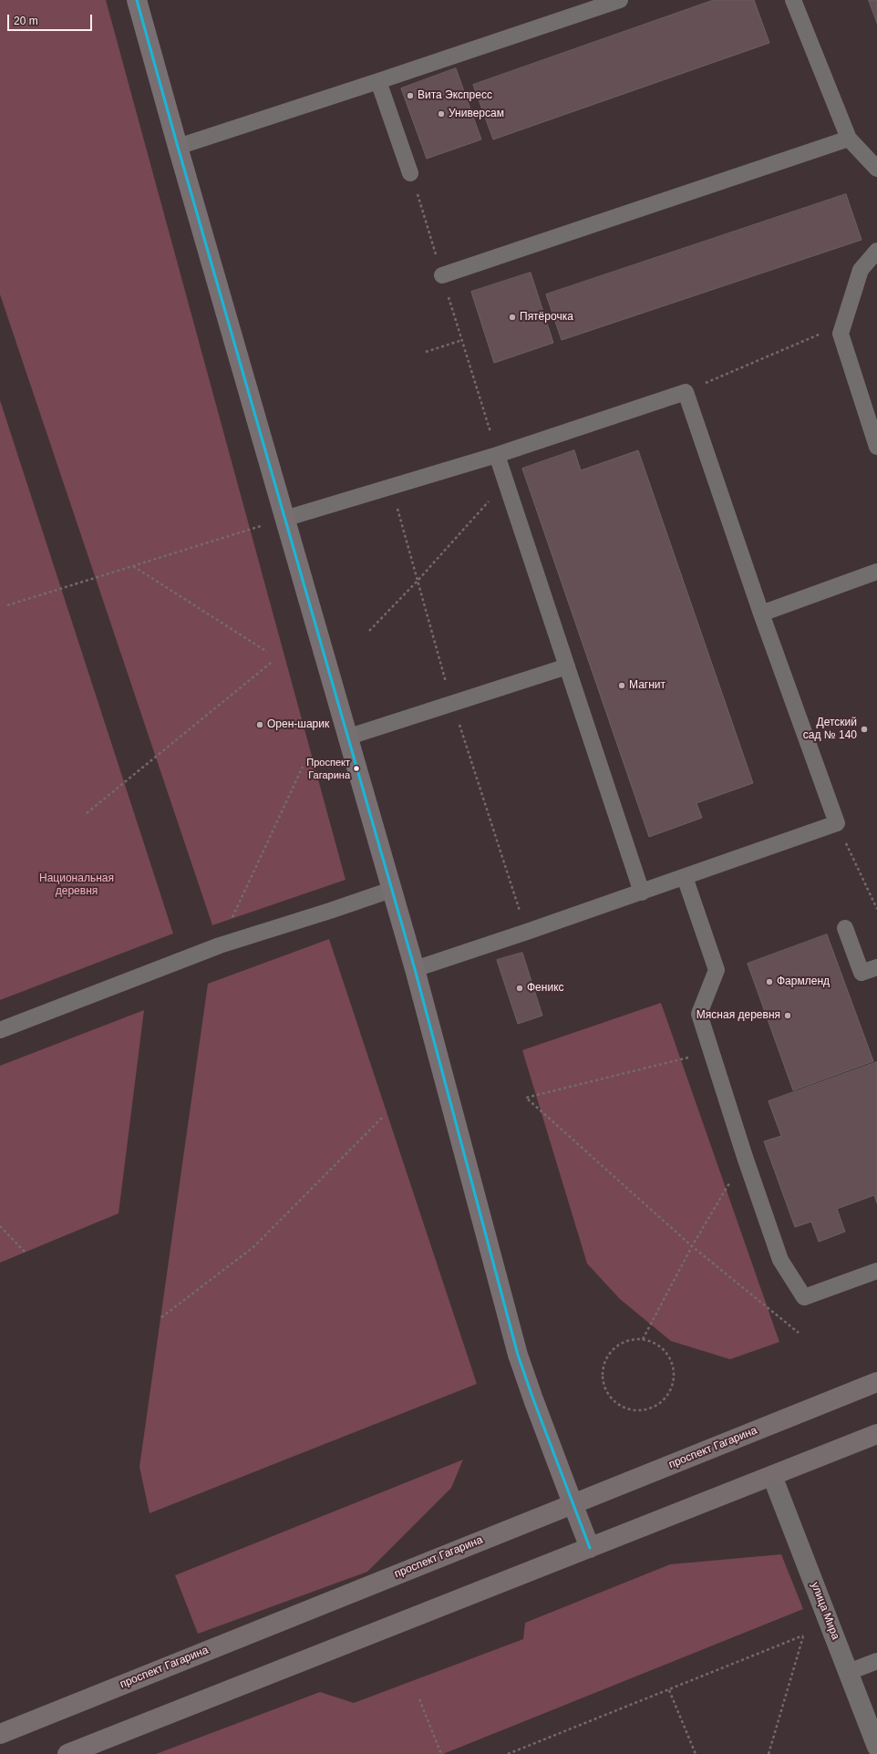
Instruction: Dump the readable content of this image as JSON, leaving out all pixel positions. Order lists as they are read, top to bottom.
{
  "streets": {
    "main road": ["проспект Гагарина"],
    "street": ["улица Мира"]
  },
  "parks": ["Национальная деревня"],
  "places": [
    "Вита Экспресс",
    "Универсам",
    "Пятёрочка",
    "Магнит",
    "Орен-шарик",
    "Детский сад № 140",
    "Проспект Гагарина",
    "Фармленд",
    "Феникс",
    "Мясная деревня"
  ],
  "scale_bar": "20 m"
}
